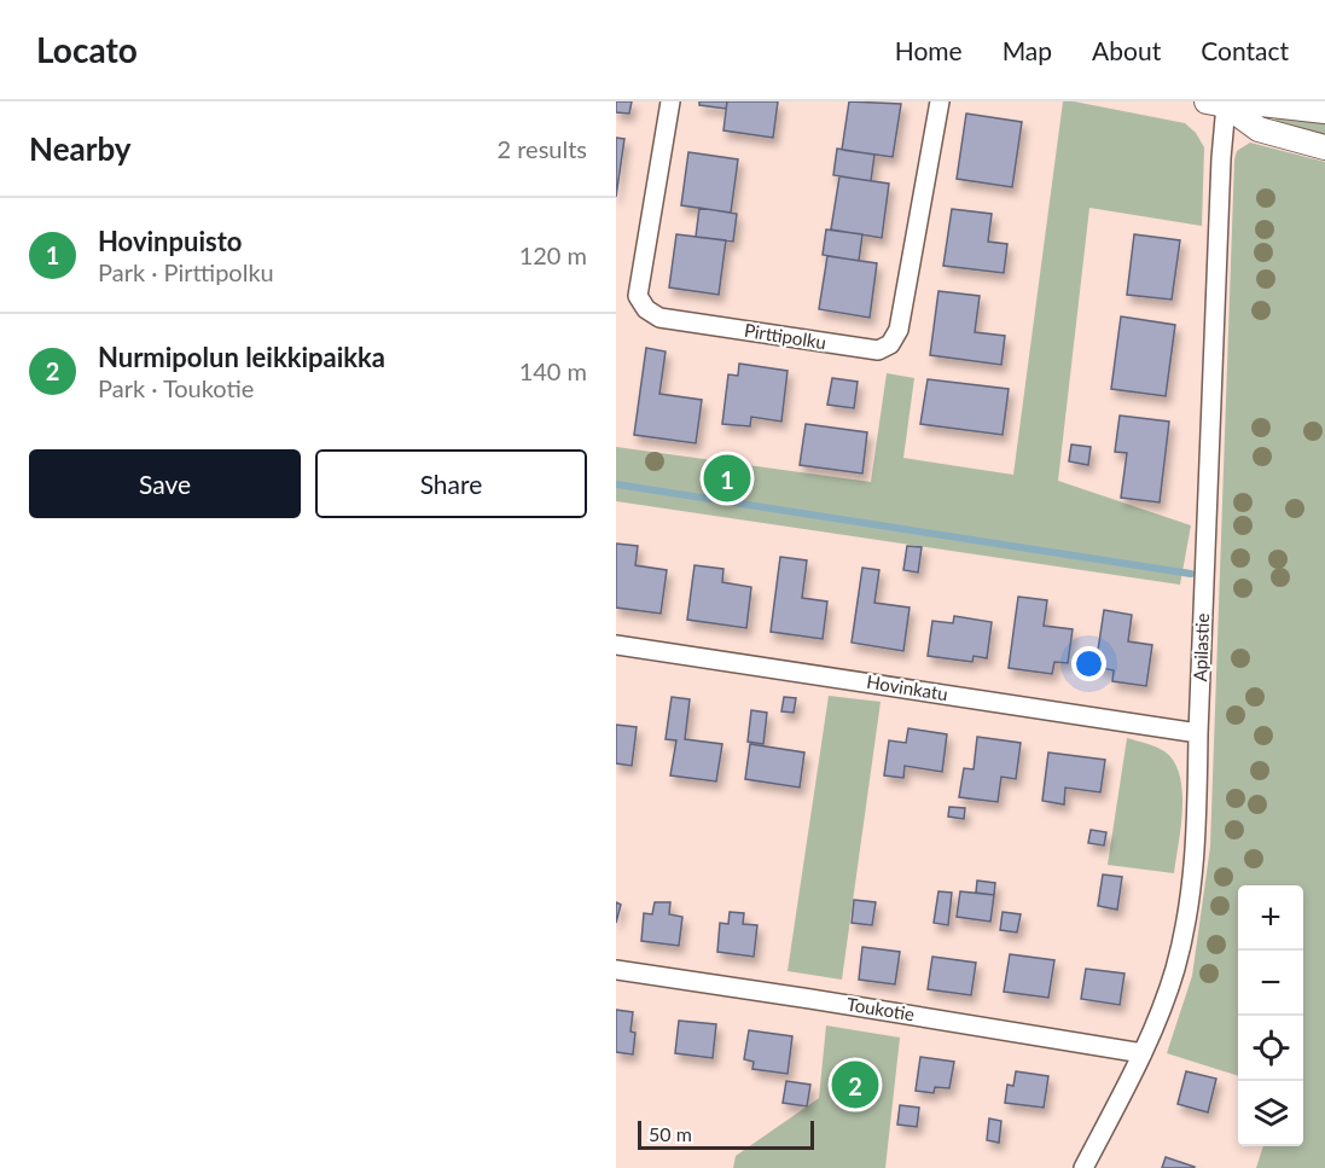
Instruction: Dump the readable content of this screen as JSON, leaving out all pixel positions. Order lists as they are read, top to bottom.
{
  "streets": {
    "street": [
      "Pirttipolku",
      "Apilastie",
      "Hovinkatu",
      "Toukotie"
    ]
  },
  "crossings": [
    ["Apilastie", "Hovinkatu"],
    ["Apilastie", "Toukotie"]
  ],
  "scale_bar": "50 m",
  "page": {
    "header": "Locato",
    "nav": [
      "Home",
      "Map",
      "About",
      "Contact"
    ],
    "heading": ["Nearby", "2 results"],
    "list": [
      {
        "mark": "1",
        "name": "Hovinpuisto",
        "note": "Park · Pirttipolku",
        "value": "120 m"
      },
      {
        "mark": "2",
        "name": "Nurmipolun leikkipaikka",
        "note": "Park · Toukotie",
        "value": "140 m"
      }
    ],
    "buttons": ["Save", "Share"],
    "pins": ["1", "2"],
    "map_buttons": ["+", "−"],
    "scale": "50 m"
  }
}
